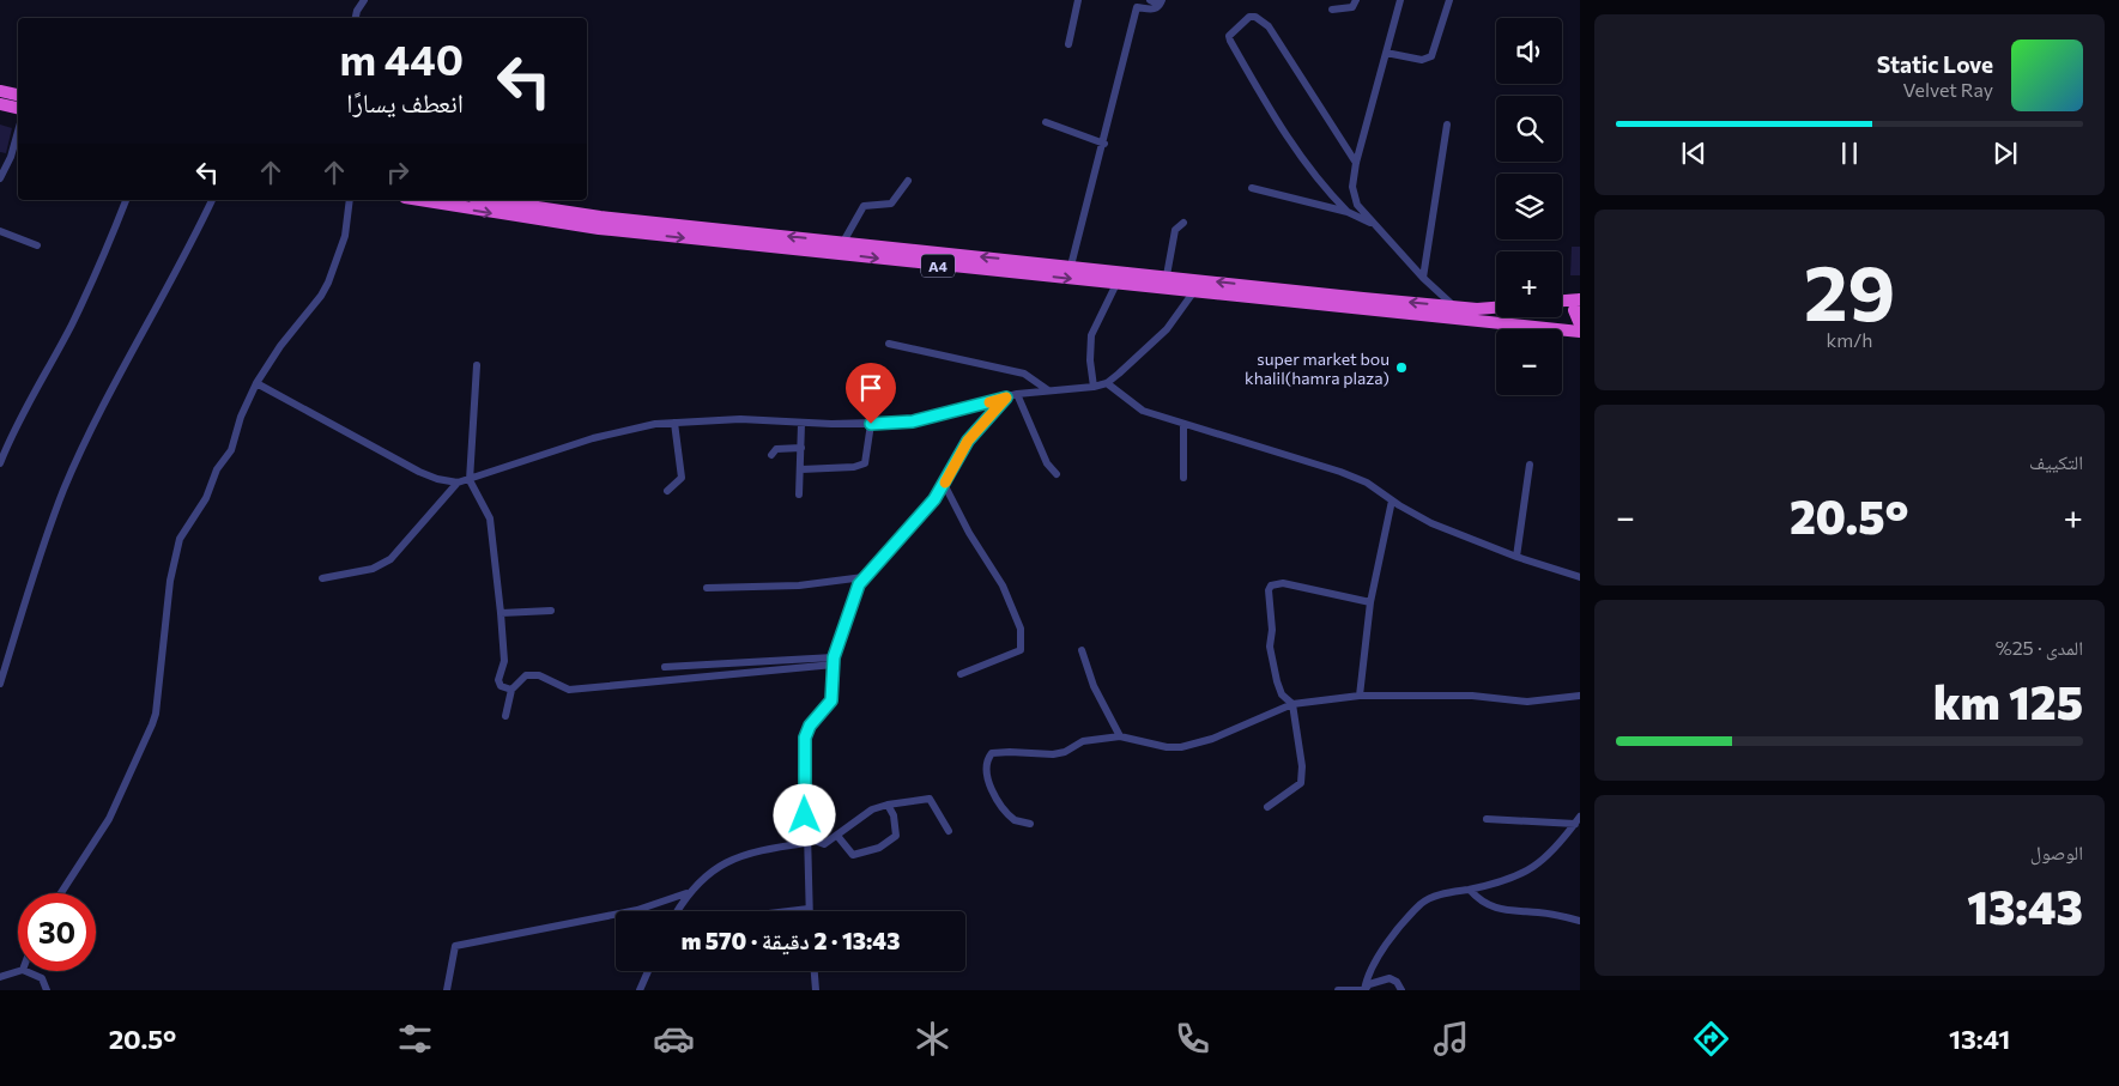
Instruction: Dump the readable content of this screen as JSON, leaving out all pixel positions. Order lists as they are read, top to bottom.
{
  "streets": {
    "highway": ["A4"]
  },
  "places": ["super market bou khalil(hamra plaza)"],
  "page": {
    "map_buttons": ["+", "−"],
    "turn": ["440 m", "انعطف يسارًا"],
    "song": ["Static Love", "Velvet Ray"],
    "tile": [
      ["29", "km/h"],
      "التكييف",
      ["المدى · 25%", "125 km"],
      ["الوصول", "13:43"]
    ],
    "heat": ["−", "20.5°", "+"],
    "limit": "30",
    "trip": "13:43 · 2 دقيقة · 570 m",
    "tabs": ["13:41", "20.5°"]
  }
}
